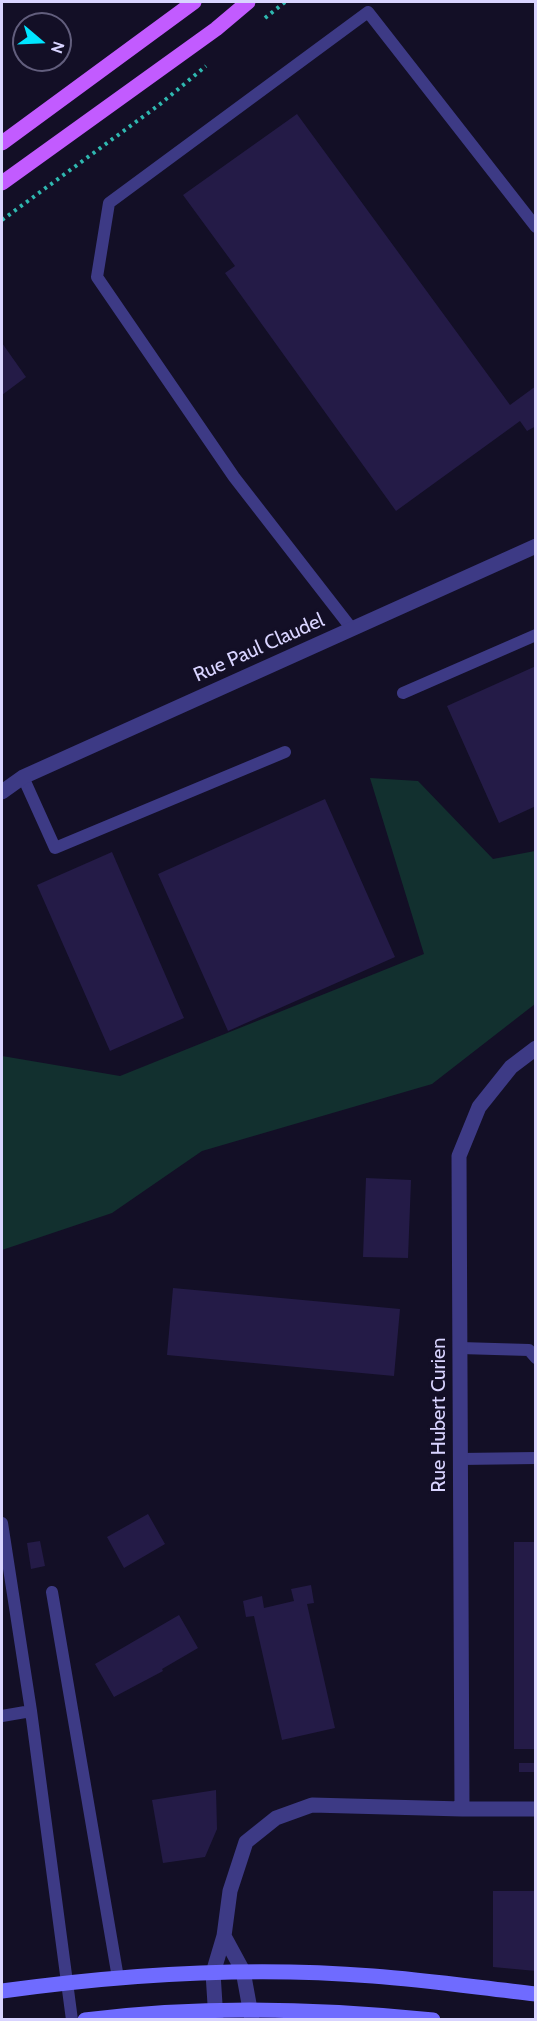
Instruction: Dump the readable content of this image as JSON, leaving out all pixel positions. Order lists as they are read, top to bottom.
{
  "streets": {
    "street": ["Rue Paul Claudel", "Rue Hubert Curien"]
  },
  "north": "right"
}
